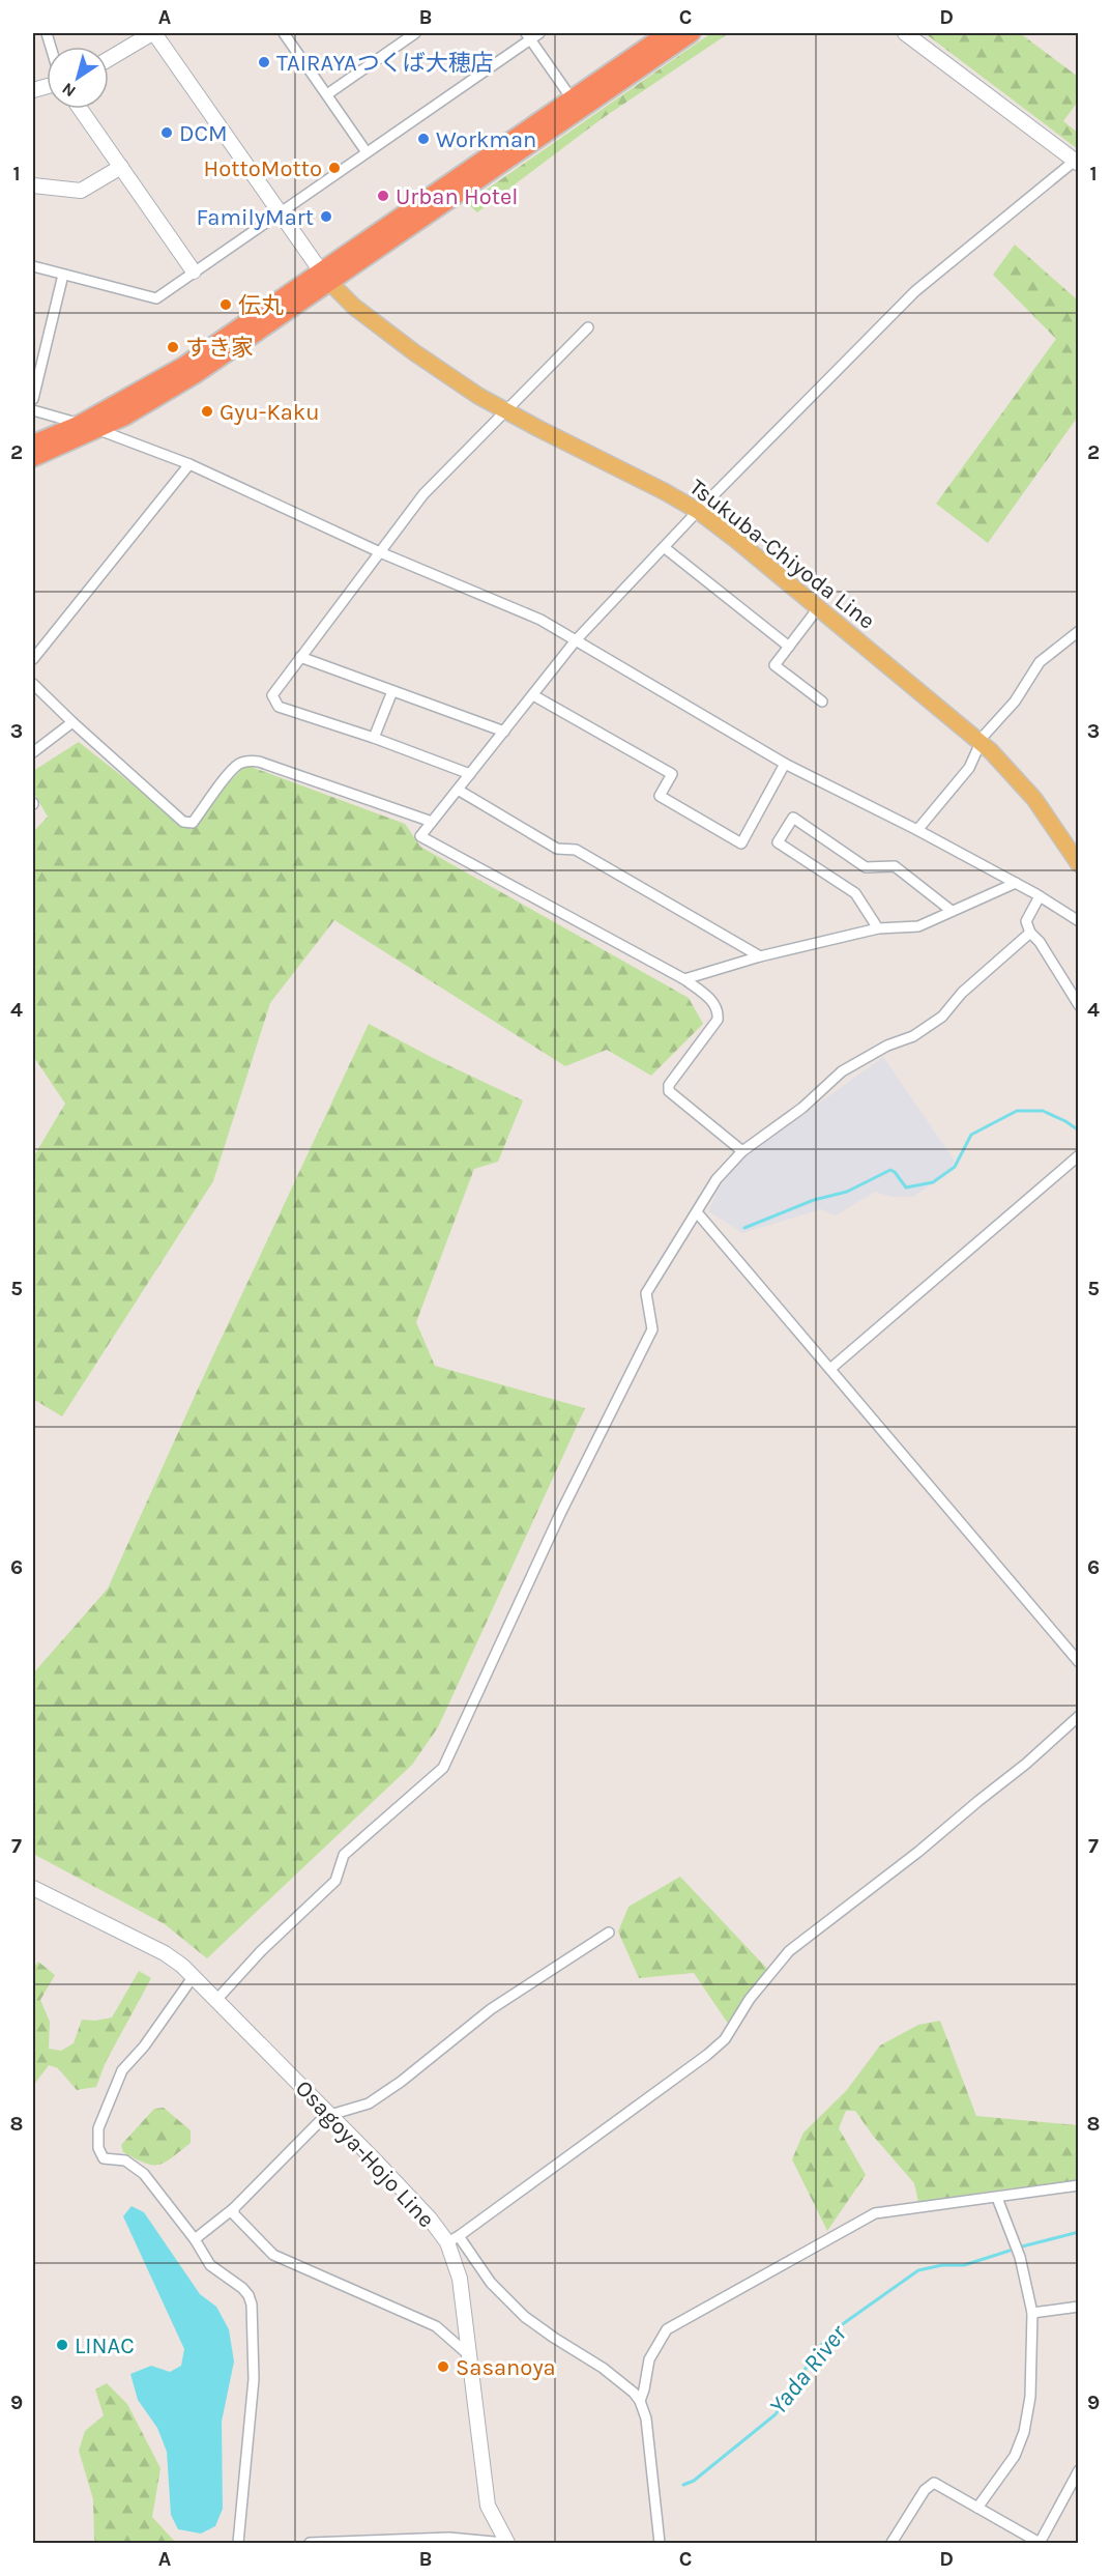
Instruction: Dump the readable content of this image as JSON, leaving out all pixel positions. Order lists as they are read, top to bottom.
{
  "streets": {
    "main road": ["Tsukuba-Chiyoda Line"],
    "street": ["Osagoya-Hojo Line"]
  },
  "water": ["Yada River"],
  "places": [
    "TAIRAYAつくば大穂店",
    "DCM",
    "Workman",
    "HottoMotto",
    "Urban Hotel",
    "FamilyMart",
    "伝丸",
    "すき家",
    "Gyu-Kaku",
    "LINAC",
    "Sasanoya"
  ],
  "north": "bottom left",
  "grid": {
    "columns": [
      "A",
      "B",
      "C",
      "D"
    ],
    "rows": [
      "1",
      "2",
      "3",
      "4",
      "5",
      "6",
      "7",
      "8",
      "9"
    ]
  }
}
